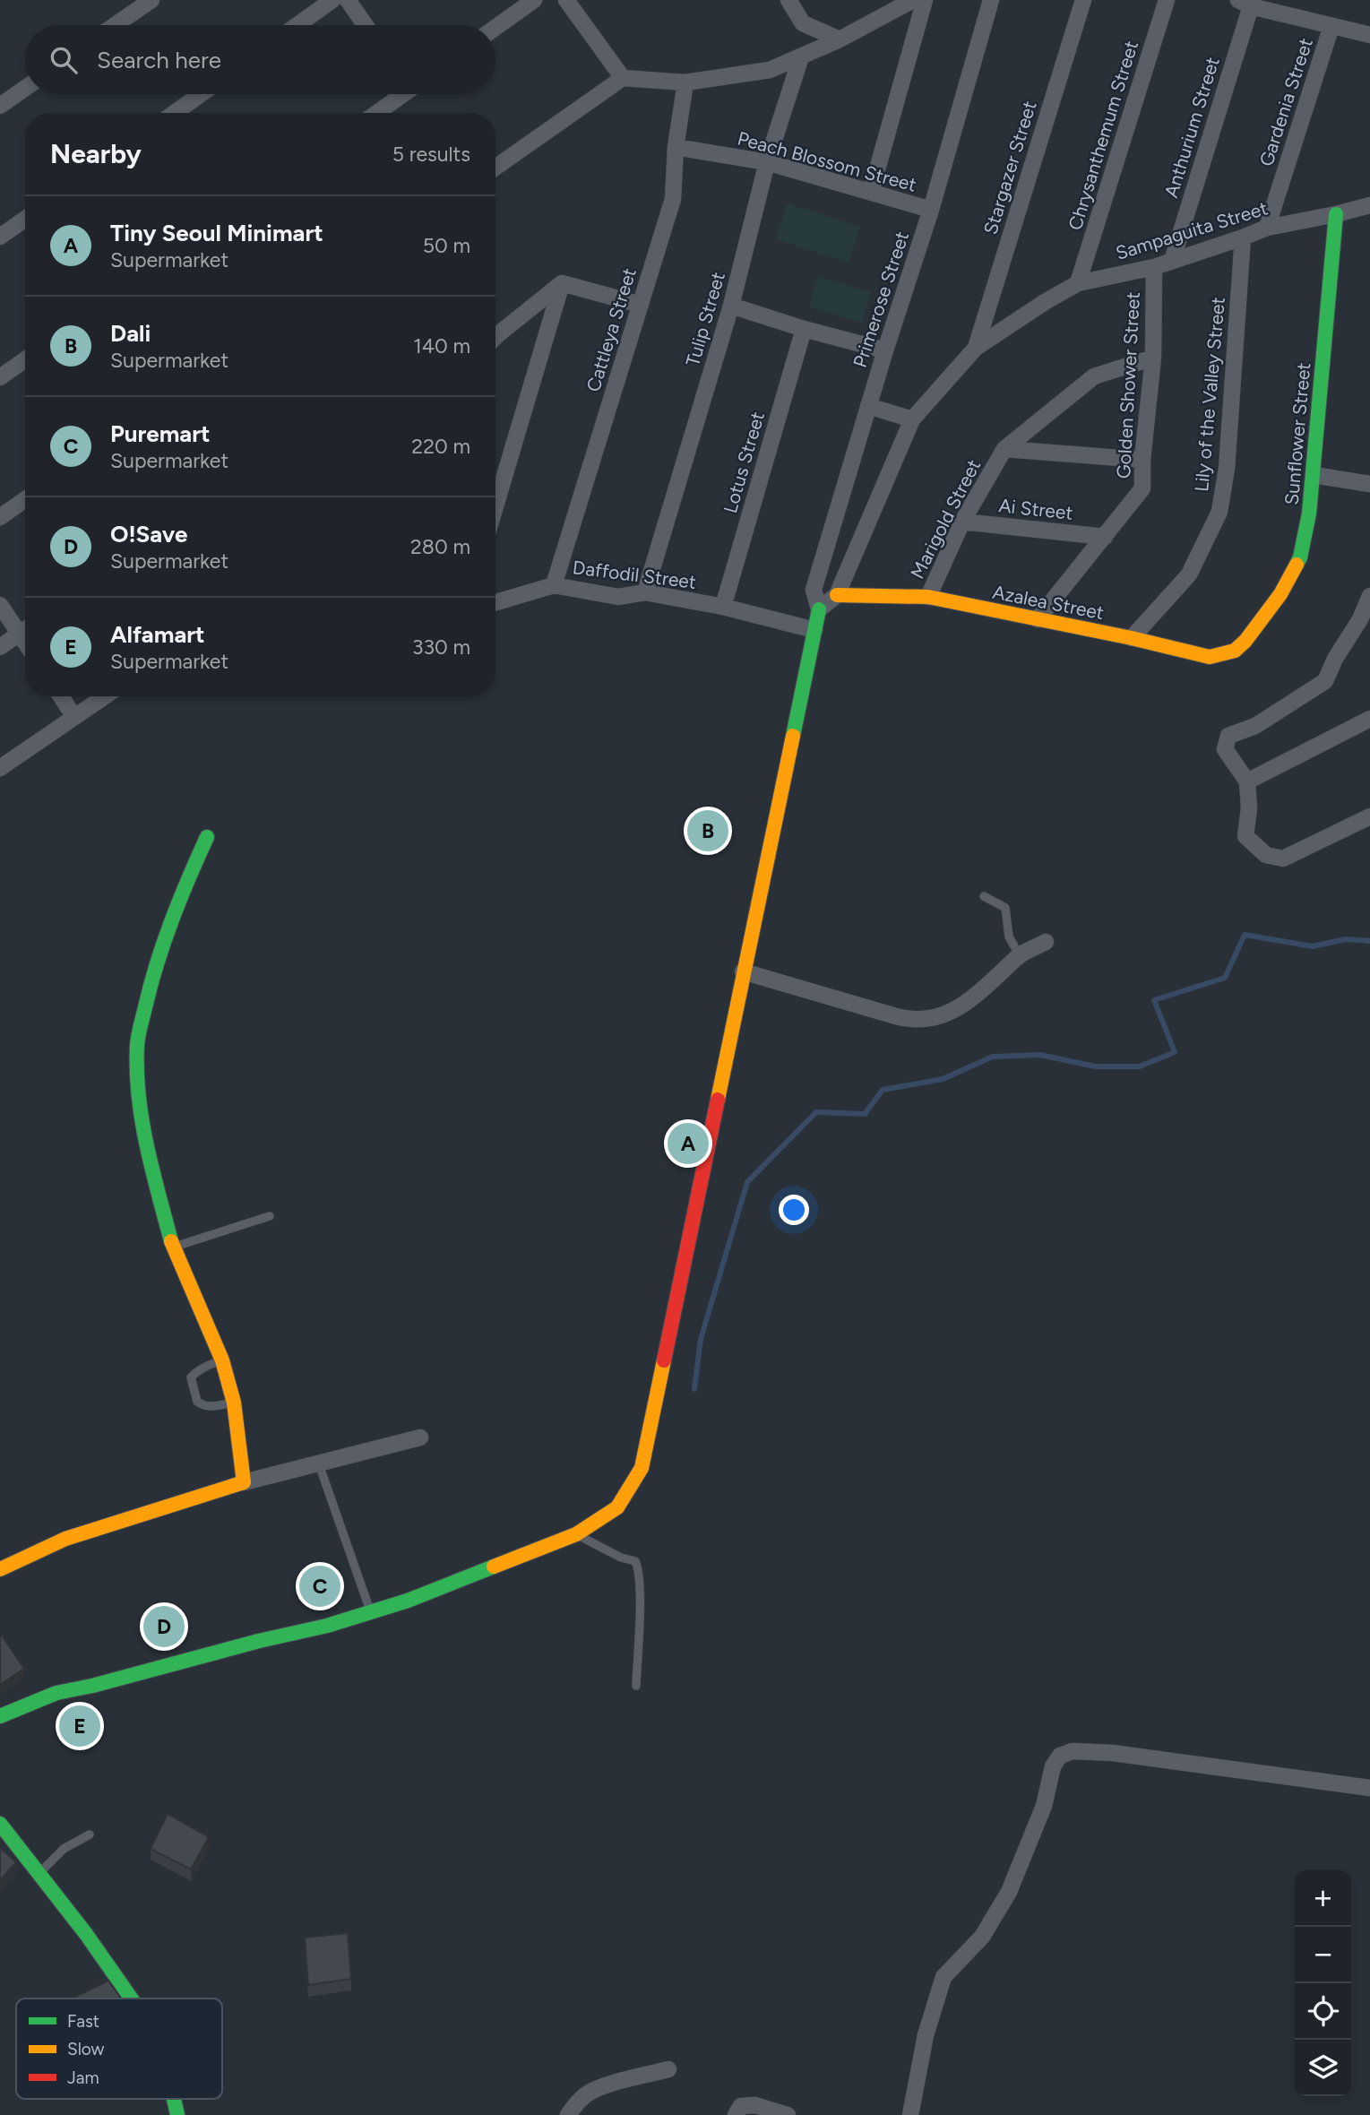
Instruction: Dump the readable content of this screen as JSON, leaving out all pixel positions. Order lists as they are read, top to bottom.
{
  "streets": {
    "street": [
      "Gardenia Street",
      "Anthurium Street",
      "Chrysanthemum Street",
      "Peach Blossom Street",
      "Stargazer Street",
      "Sampaguita Street",
      "Primerose Street",
      "Tulip Street",
      "Cattleya Street",
      "Golden Shower Street",
      "Lily of the Valley Street",
      "Sunflower Street",
      "Lotus Street",
      "Ai Street",
      "Marigold Street",
      "Daffodil Street",
      "Azalea Street"
    ]
  },
  "crossings": [
    ["Gardenia Street", "Sampaguita Street"],
    ["Anthurium Street", "Sampaguita Street"],
    ["Chrysanthemum Street", "Sampaguita Street"],
    ["Peach Blossom Street", "Primerose Street"],
    ["Peach Blossom Street", "Tulip Street"],
    ["Peach Blossom Street", "Cattleya Street"],
    ["Stargazer Street", "Sampaguita Street"],
    ["Sampaguita Street", "Primerose Street"],
    ["Sampaguita Street", "Golden Shower Street"],
    ["Sampaguita Street", "Lily of the Valley Street"],
    ["Sampaguita Street", "Sunflower Street"],
    ["Sampaguita Street", "Azalea Street"],
    ["Tulip Street", "Daffodil Street"],
    ["Cattleya Street", "Daffodil Street"],
    ["Golden Shower Street", "Ai Street"],
    ["Golden Shower Street", "Marigold Street"],
    ["Golden Shower Street", "Azalea Street"],
    ["Lily of the Valley Street", "Azalea Street"],
    ["Sunflower Street", "Azalea Street"],
    ["Lotus Street", "Daffodil Street"],
    ["Ai Street", "Marigold Street"],
    ["Marigold Street", "Azalea Street"]
  ],
  "legend": ["Fast", "Slow", "Jam"],
  "page": {
    "search": "Search here",
    "heading": ["Nearby", "5 results"],
    "list": [
      {
        "mark": "A",
        "name": "Tiny Seoul Minimart",
        "note": "Supermarket",
        "value": "50 m"
      },
      {
        "mark": "B",
        "name": "Dali",
        "note": "Supermarket",
        "value": "140 m"
      },
      {
        "mark": "C",
        "name": "Puremart",
        "note": "Supermarket",
        "value": "220 m"
      },
      {
        "mark": "D",
        "name": "O!Save",
        "note": "Supermarket",
        "value": "280 m"
      },
      {
        "mark": "E",
        "name": "Alfamart",
        "note": "Supermarket",
        "value": "330 m"
      }
    ],
    "pins": [
      "B",
      "A",
      "C",
      "D",
      "E"
    ],
    "map_buttons": ["+", "−"]
  }
}
